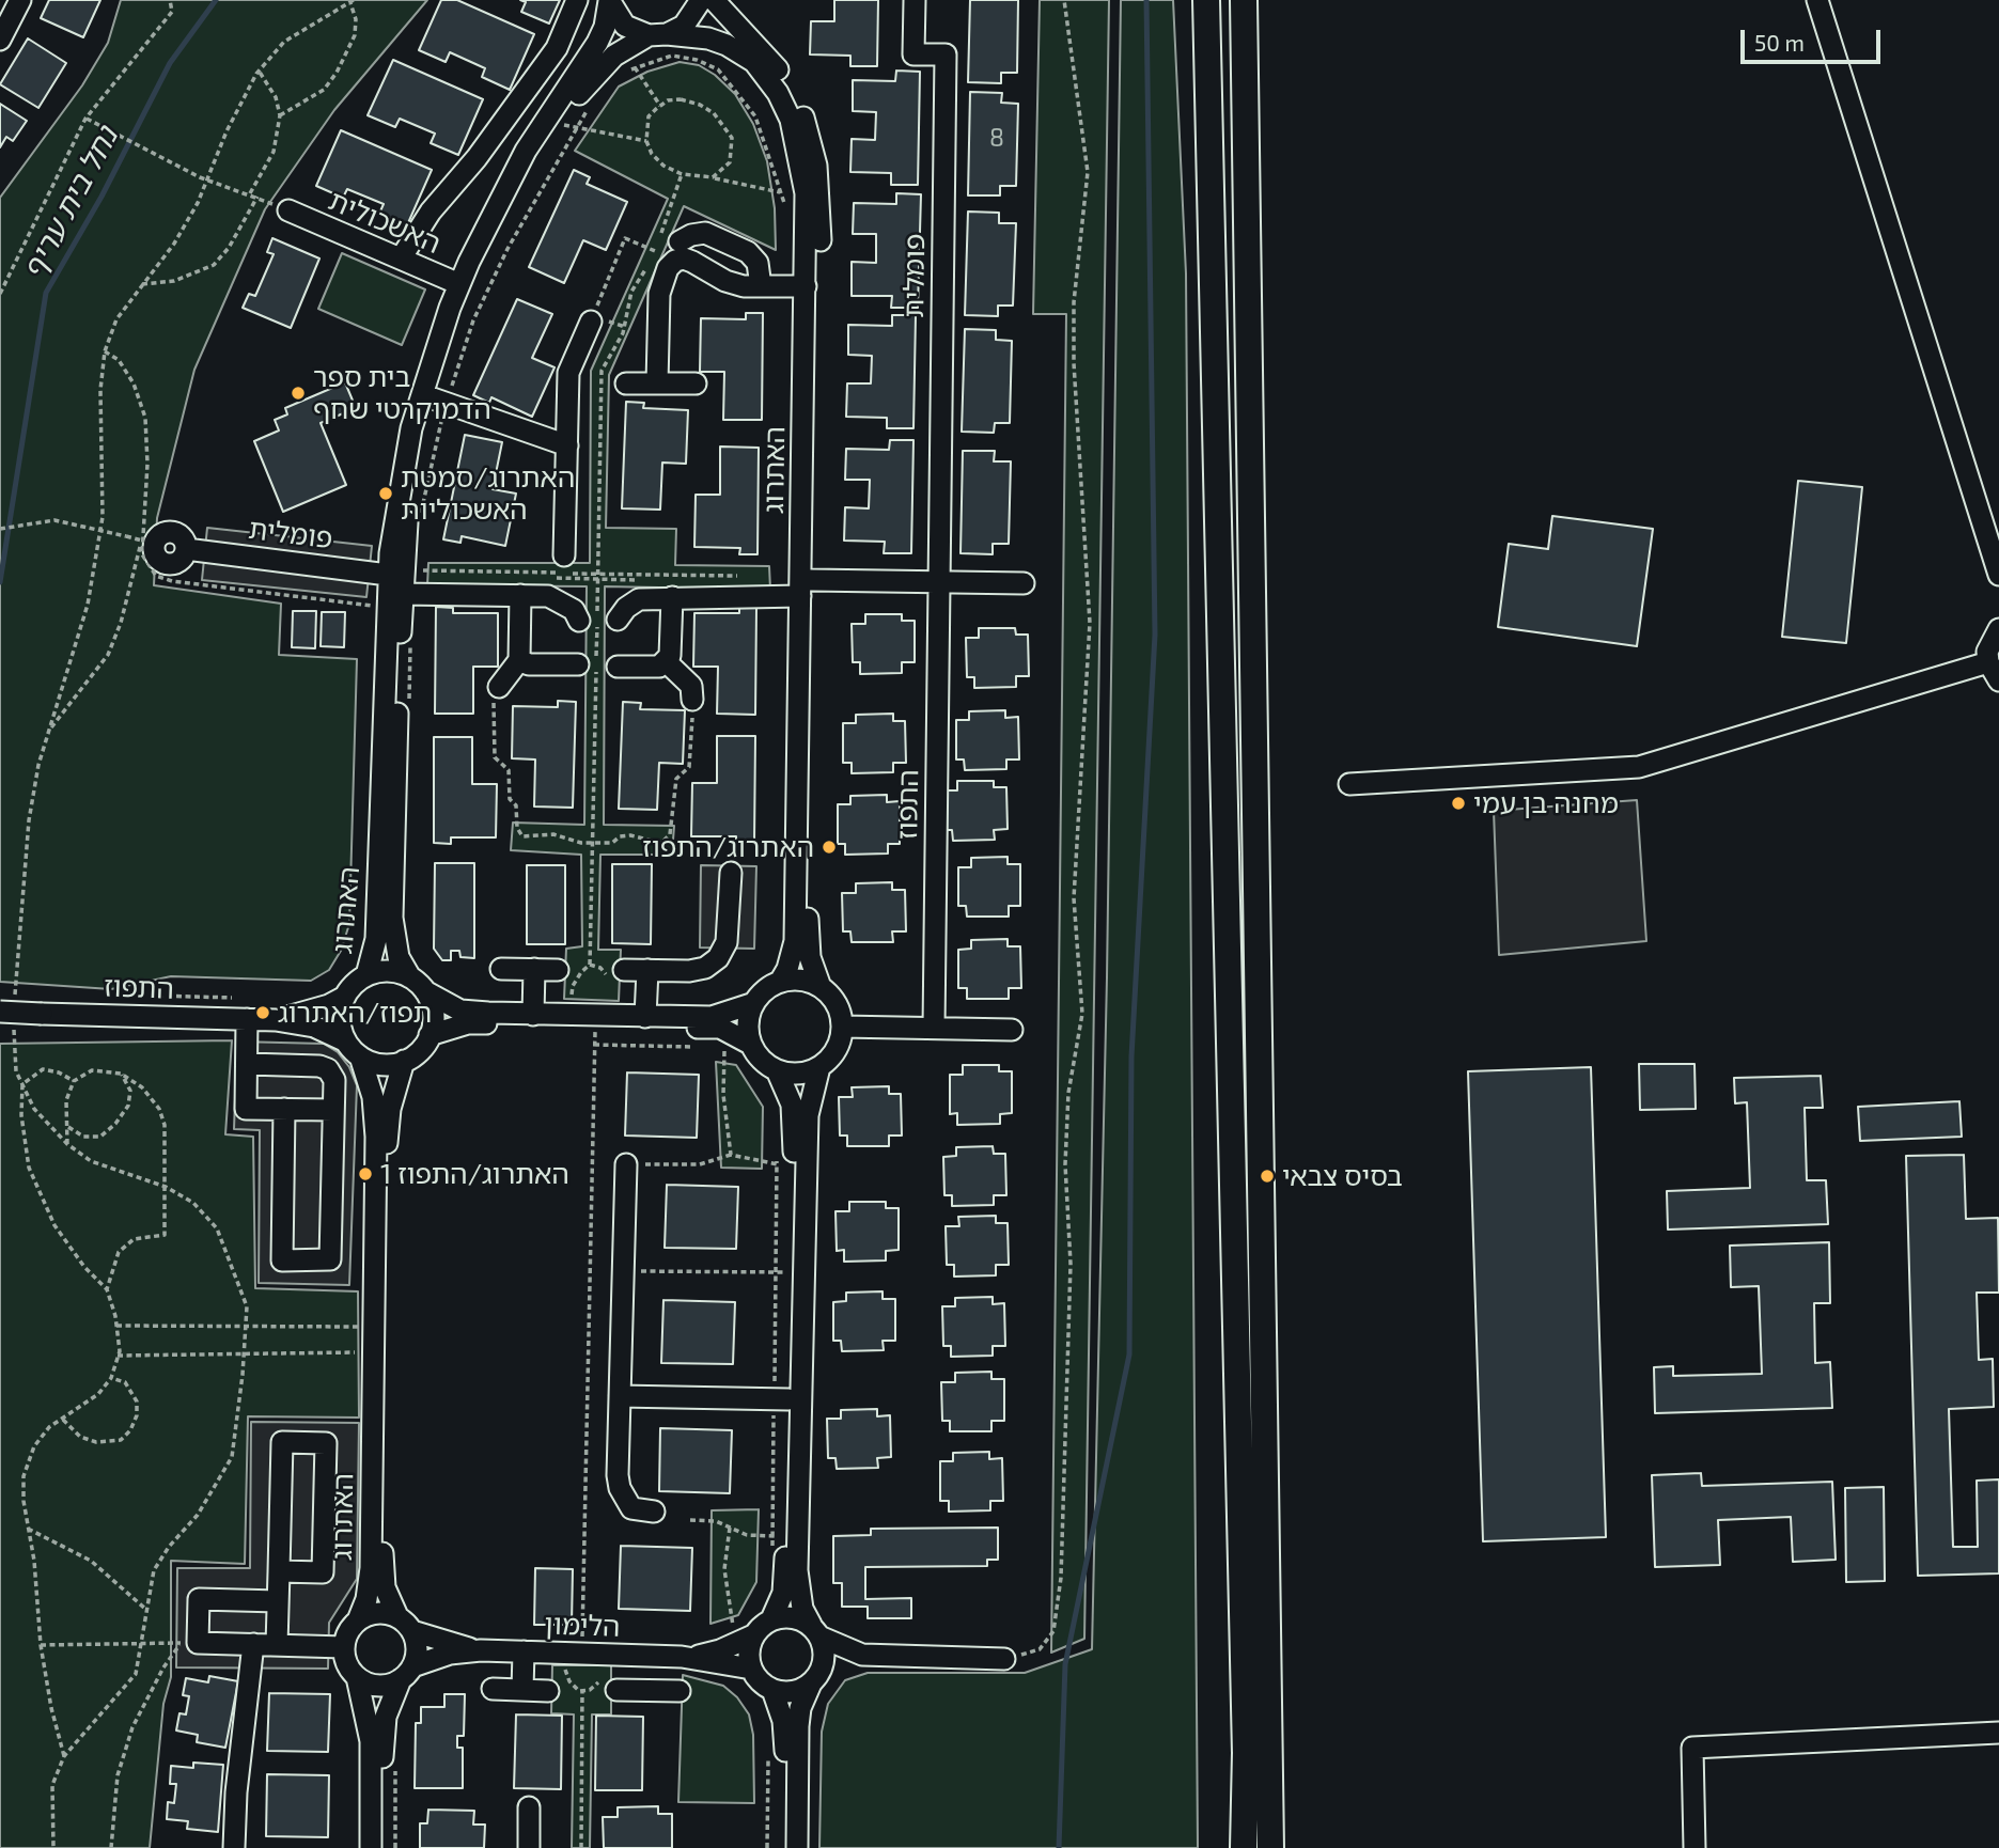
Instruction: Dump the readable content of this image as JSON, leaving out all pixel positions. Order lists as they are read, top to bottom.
{
  "streets": {
    "street": [
      "האשכולית",
      "פומלית",
      "האתרוג",
      "התפוז",
      "הלימון"
    ]
  },
  "crossings": [
    ["האשכולית", "האתרוג"],
    ["פומלית", "האתרוג"],
    ["פומלית", "התפוז"],
    ["האתרוג", "התפוז"],
    ["האתרוג", "הלימון"]
  ],
  "water": ["נחל בית עריף"],
  "places": [
    "בית ספר הדמוקרטי שחף",
    "האתרוג/סמטת האשכוליות",
    "מחנה בן עמי",
    "האתרוג/התפוז",
    "תפוז/האתרוג",
    "האתרוג/התפוז 1",
    "בסיס צבאי"
  ],
  "house_numbers": ["8"],
  "scale_bar": "50 m"
}
